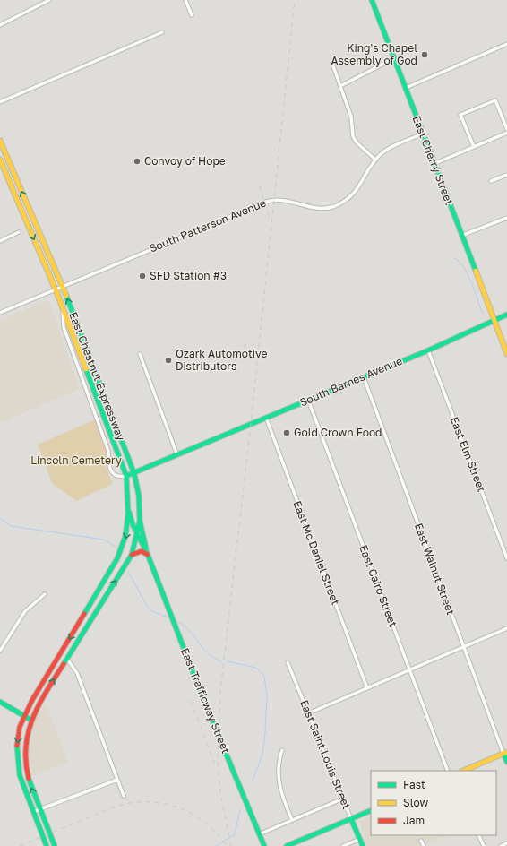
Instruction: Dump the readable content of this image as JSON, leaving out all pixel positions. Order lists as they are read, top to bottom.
{
  "streets": {
    "main road": [
      "East Cherry Street",
      "East Chestnut Expressway",
      "South Barnes Avenue",
      "East Walnut Street",
      "East Trafficway Street",
      "East Saint Louis Street"
    ],
    "street": [
      "South Patterson Avenue",
      "East Elm Street",
      "East Mc Daniel Street",
      "East Cairo Street"
    ]
  },
  "crossings": [
    ["East Cherry Street", "South Patterson Avenue"],
    ["East Cherry Street", "South Barnes Avenue"],
    ["South Patterson Avenue", "East Chestnut Expressway"],
    ["East Chestnut Expressway", "South Barnes Avenue"],
    ["East Chestnut Expressway", "East Trafficway Street"],
    ["South Barnes Avenue", "East Elm Street"],
    ["South Barnes Avenue", "East Mc Daniel Street"],
    ["South Barnes Avenue", "East Walnut Street"],
    ["South Barnes Avenue", "East Cairo Street"]
  ],
  "parks": ["Lincoln Cemetery"],
  "places": [
    "King's Chapel Assembly of God",
    "Convoy of Hope",
    "SFD Station #3",
    "Ozark Automotive Distributors",
    "Gold Crown Food"
  ],
  "legend": ["Fast", "Slow", "Jam"]
}
